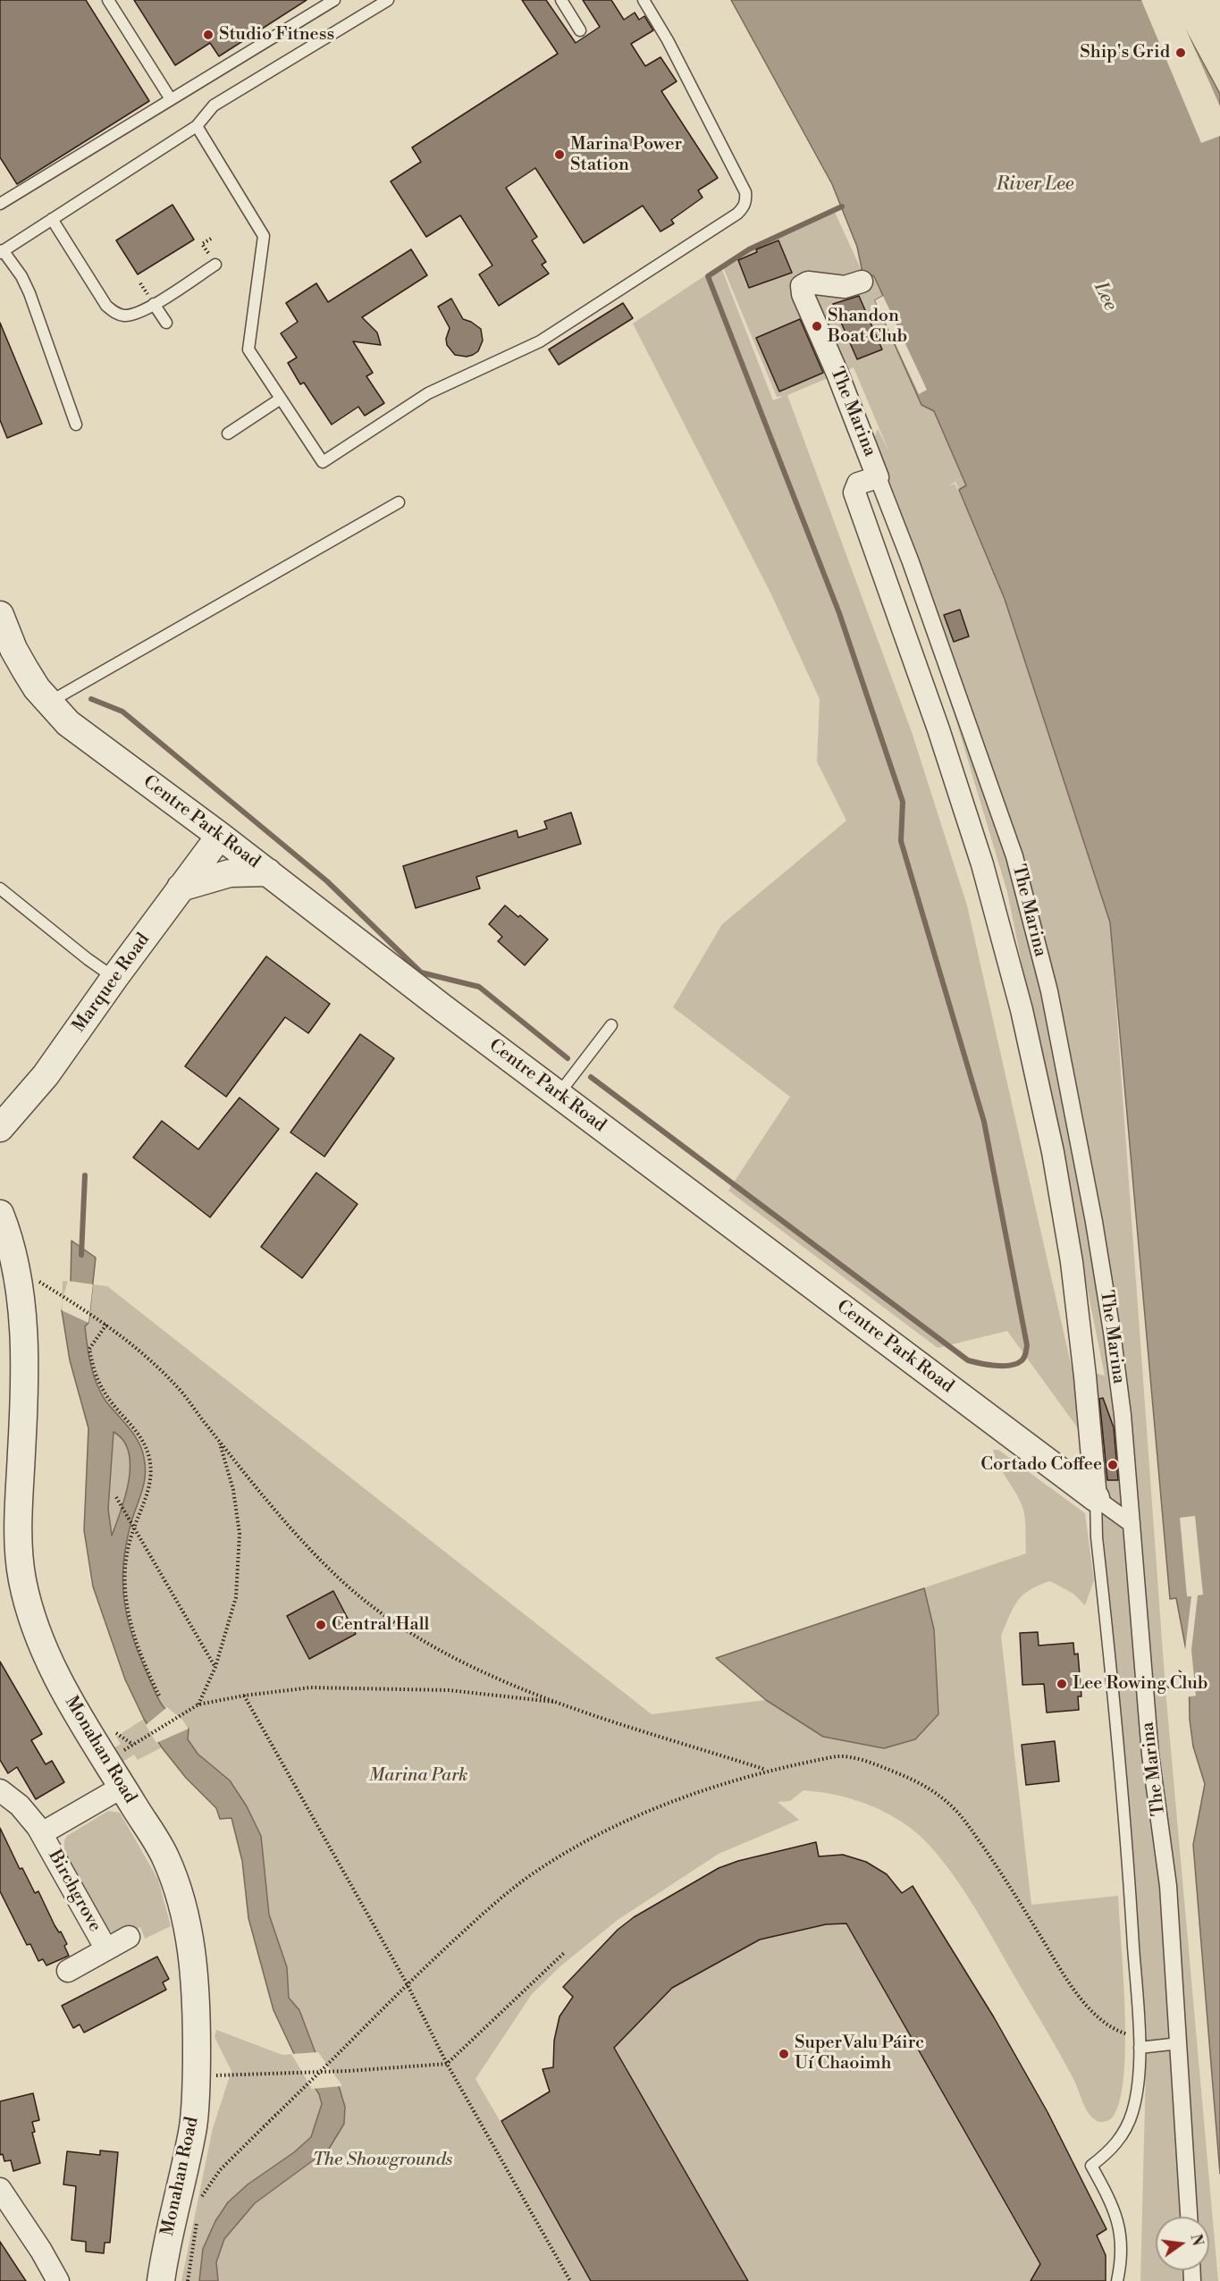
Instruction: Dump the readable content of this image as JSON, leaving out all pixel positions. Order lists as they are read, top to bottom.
{
  "streets": {
    "street": [
      "The Marina",
      "Centre Park Road",
      "Marquee Road",
      "Monahan Road",
      "Birchgrove"
    ]
  },
  "crossings": [
    ["The Marina", "Centre Park Road"],
    ["Centre Park Road", "Marquee Road"],
    ["Monahan Road", "Birchgrove"]
  ],
  "water": ["River Lee", "Lee"],
  "parks": ["Marina Park", "The Showgrounds"],
  "places": [
    "Studio Fitness",
    "Ship's Grid",
    "Marina Power Station",
    "Shandon Boat Club",
    "Cortado Coffee",
    "Central Hall",
    "Lee Rowing Club",
    "SuperValu Páirc Uí Chaoimh"
  ],
  "north": "right"
}
